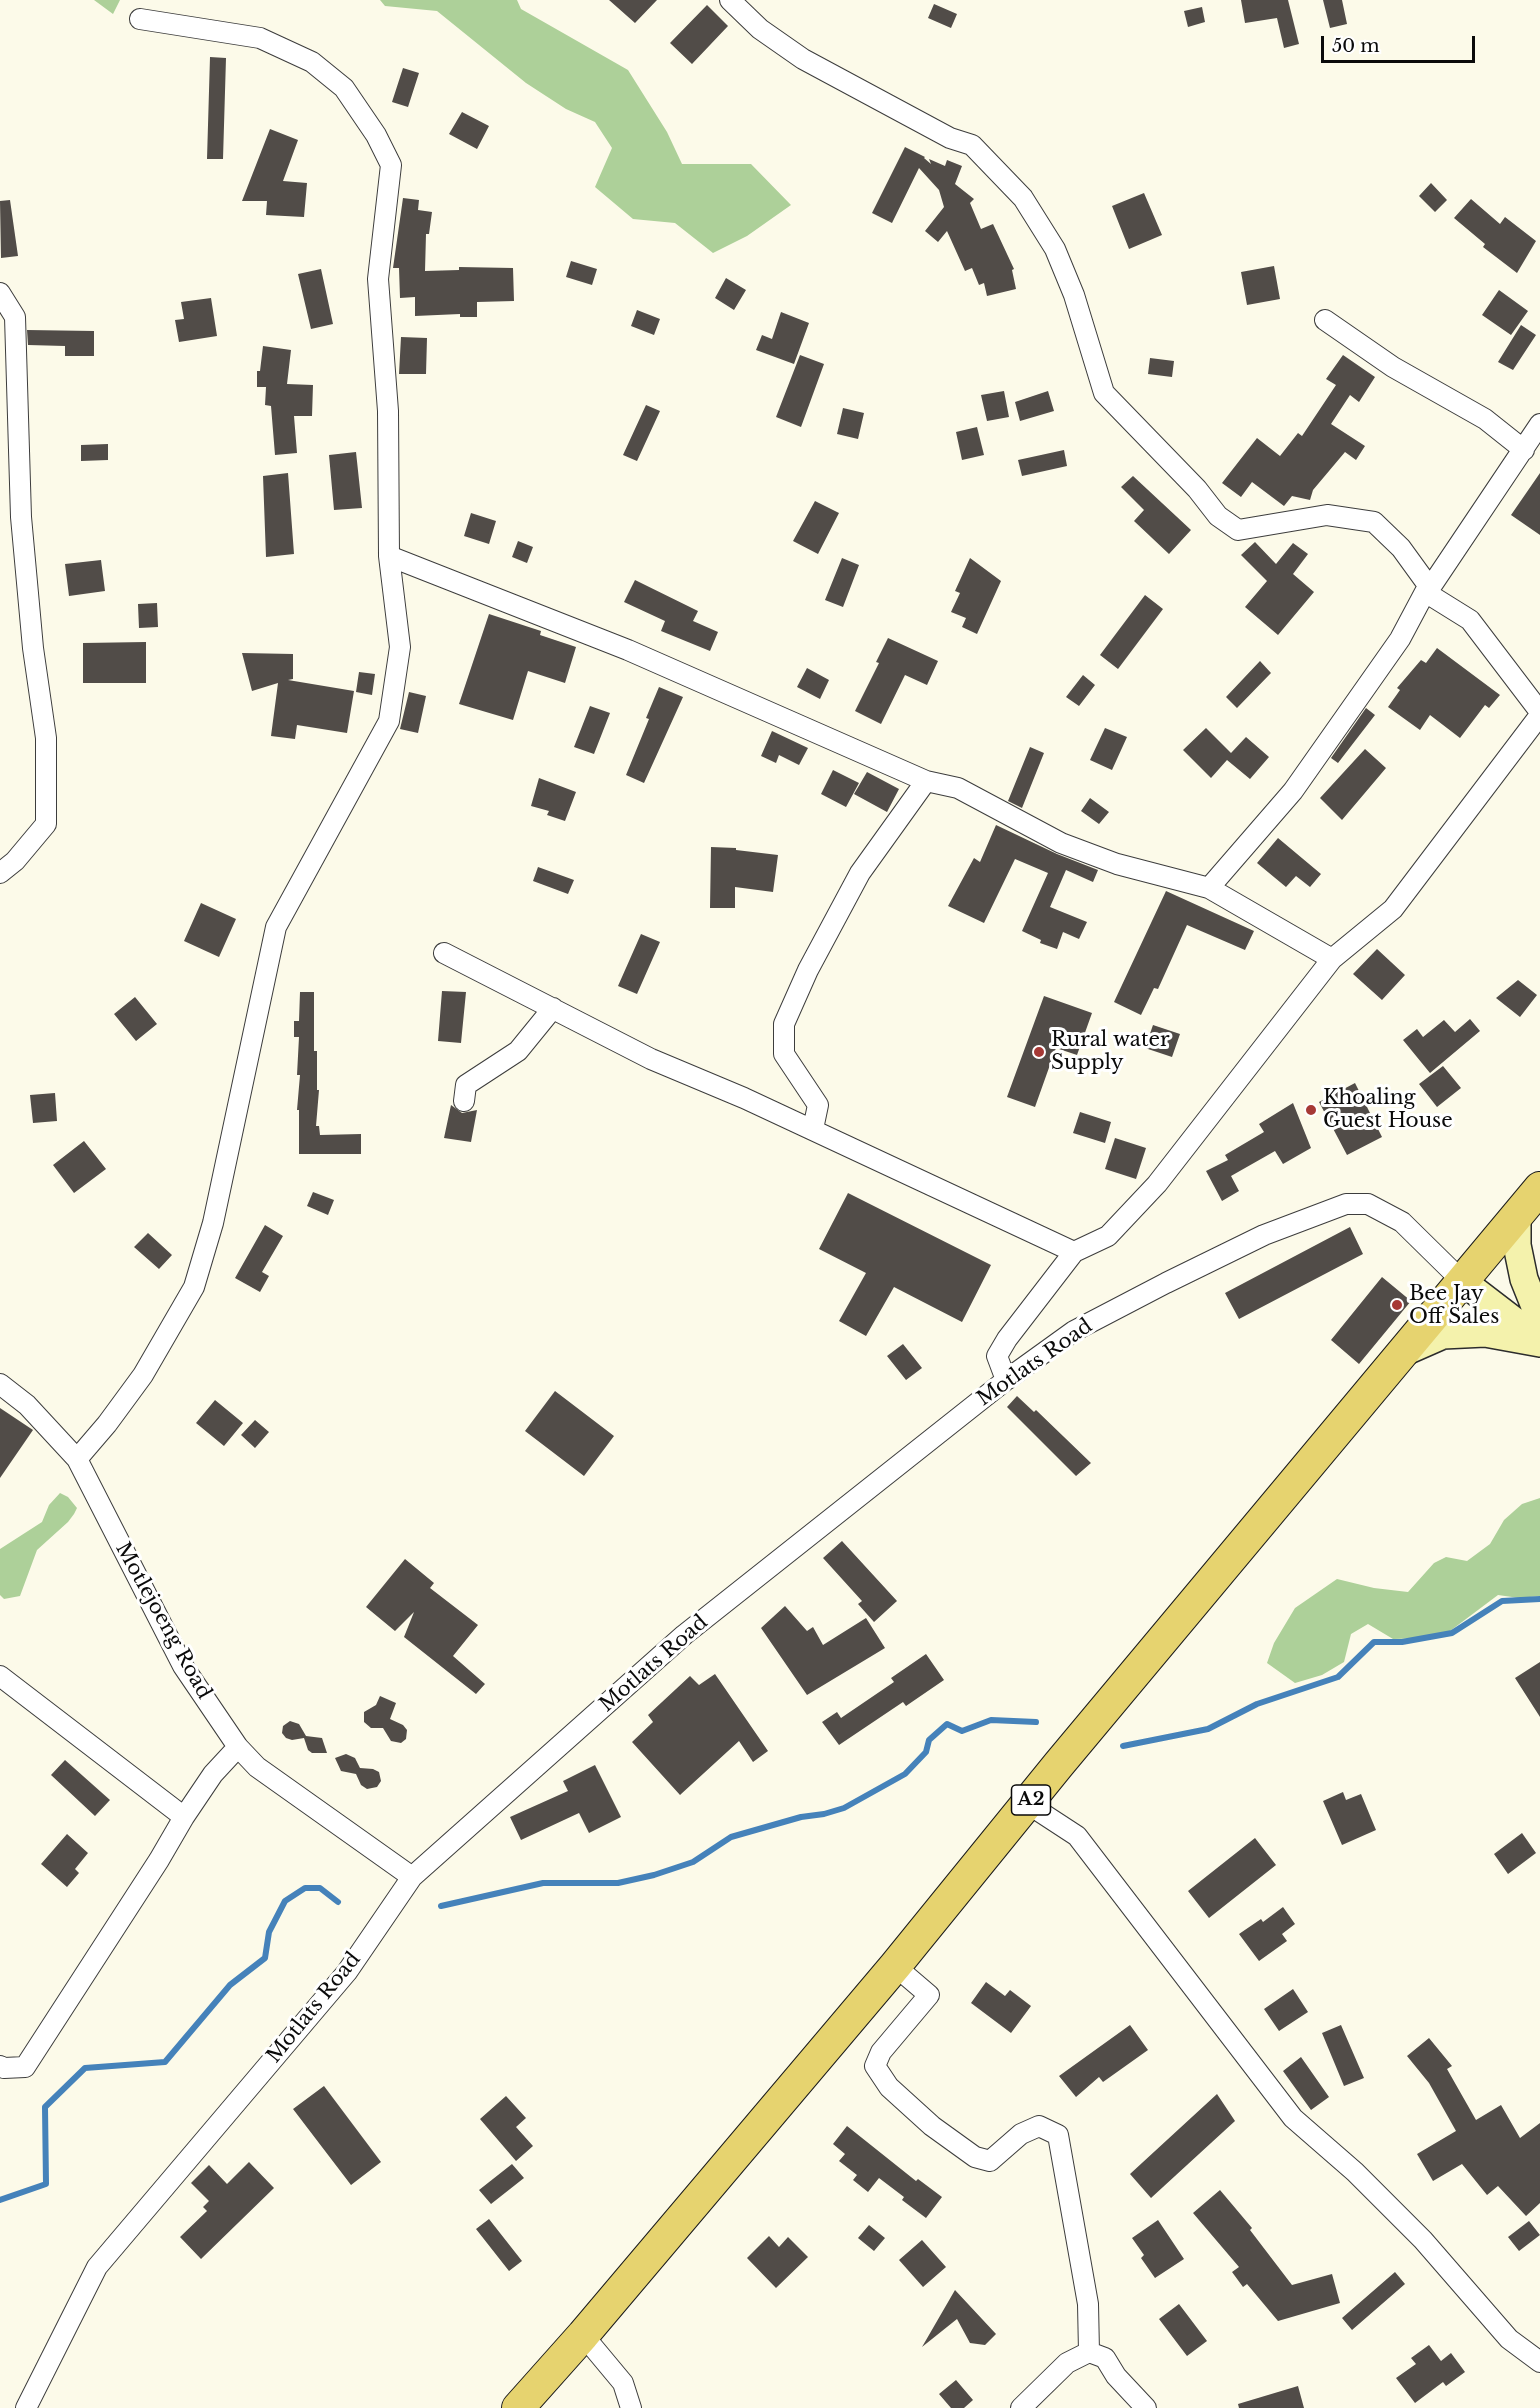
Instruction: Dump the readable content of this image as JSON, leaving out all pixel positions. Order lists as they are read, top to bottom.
{
  "streets": {
    "main road": ["A2"],
    "street": ["Motlats Road", "Motlejoeng Road"]
  },
  "crossings": [
    ["Motlats Road", "Motlejoeng Road"],
    ["Motlats Road", "A2"]
  ],
  "places": ["Rural water Supply", "Khoaling Guest House", "Bee Jay Off Sales"],
  "scale_bar": "50 m"
}
